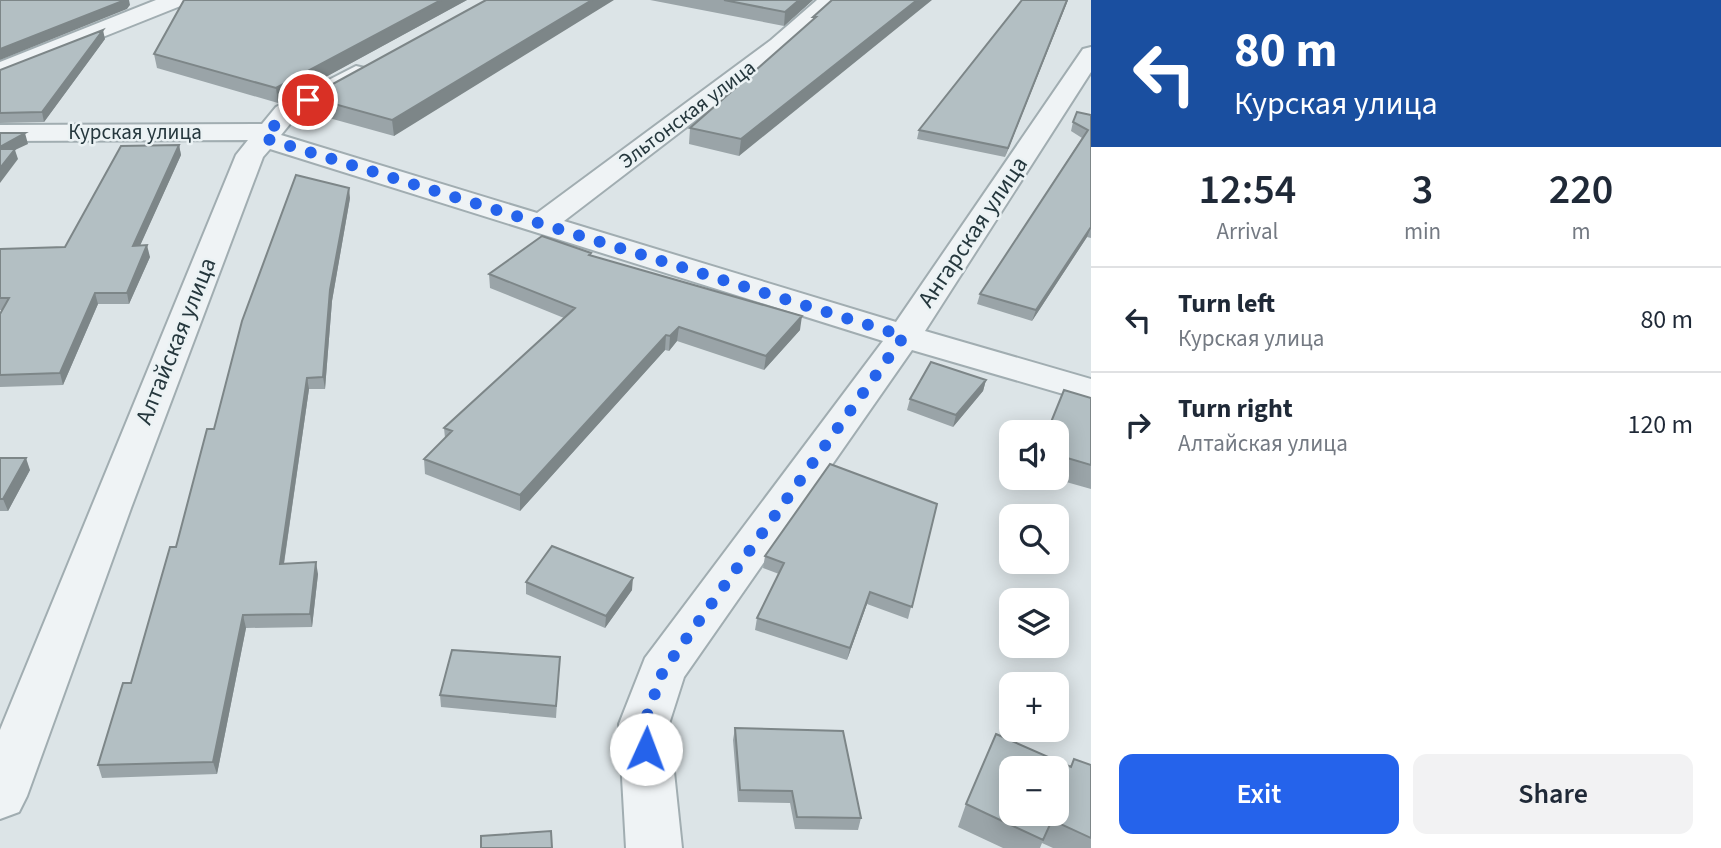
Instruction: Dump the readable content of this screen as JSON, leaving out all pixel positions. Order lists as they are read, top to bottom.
{
  "streets": {
    "street": [
      "Эльтонская улица",
      "Курская улица",
      "Ангарская улица",
      "Алтайская улица"
    ]
  },
  "crossings": [
    ["Эльтонская улица", "Курская улица"],
    ["Курская улица", "Ангарская улица"],
    ["Курская улица", "Алтайская улица"]
  ],
  "page": {
    "turn": ["80 m", "Курская улица"],
    "eta": [
      "12:54",
      "Arrival",
      "3",
      "min",
      "220",
      "m"
    ],
    "list": [
      {
        "name": "Turn left",
        "note": "Курская улица",
        "value": "80 m"
      },
      {
        "name": "Turn right",
        "note": "Алтайская улица",
        "value": "120 m"
      }
    ],
    "map_buttons": ["+", "−"],
    "buttons": ["Exit", "Share"]
  }
}
